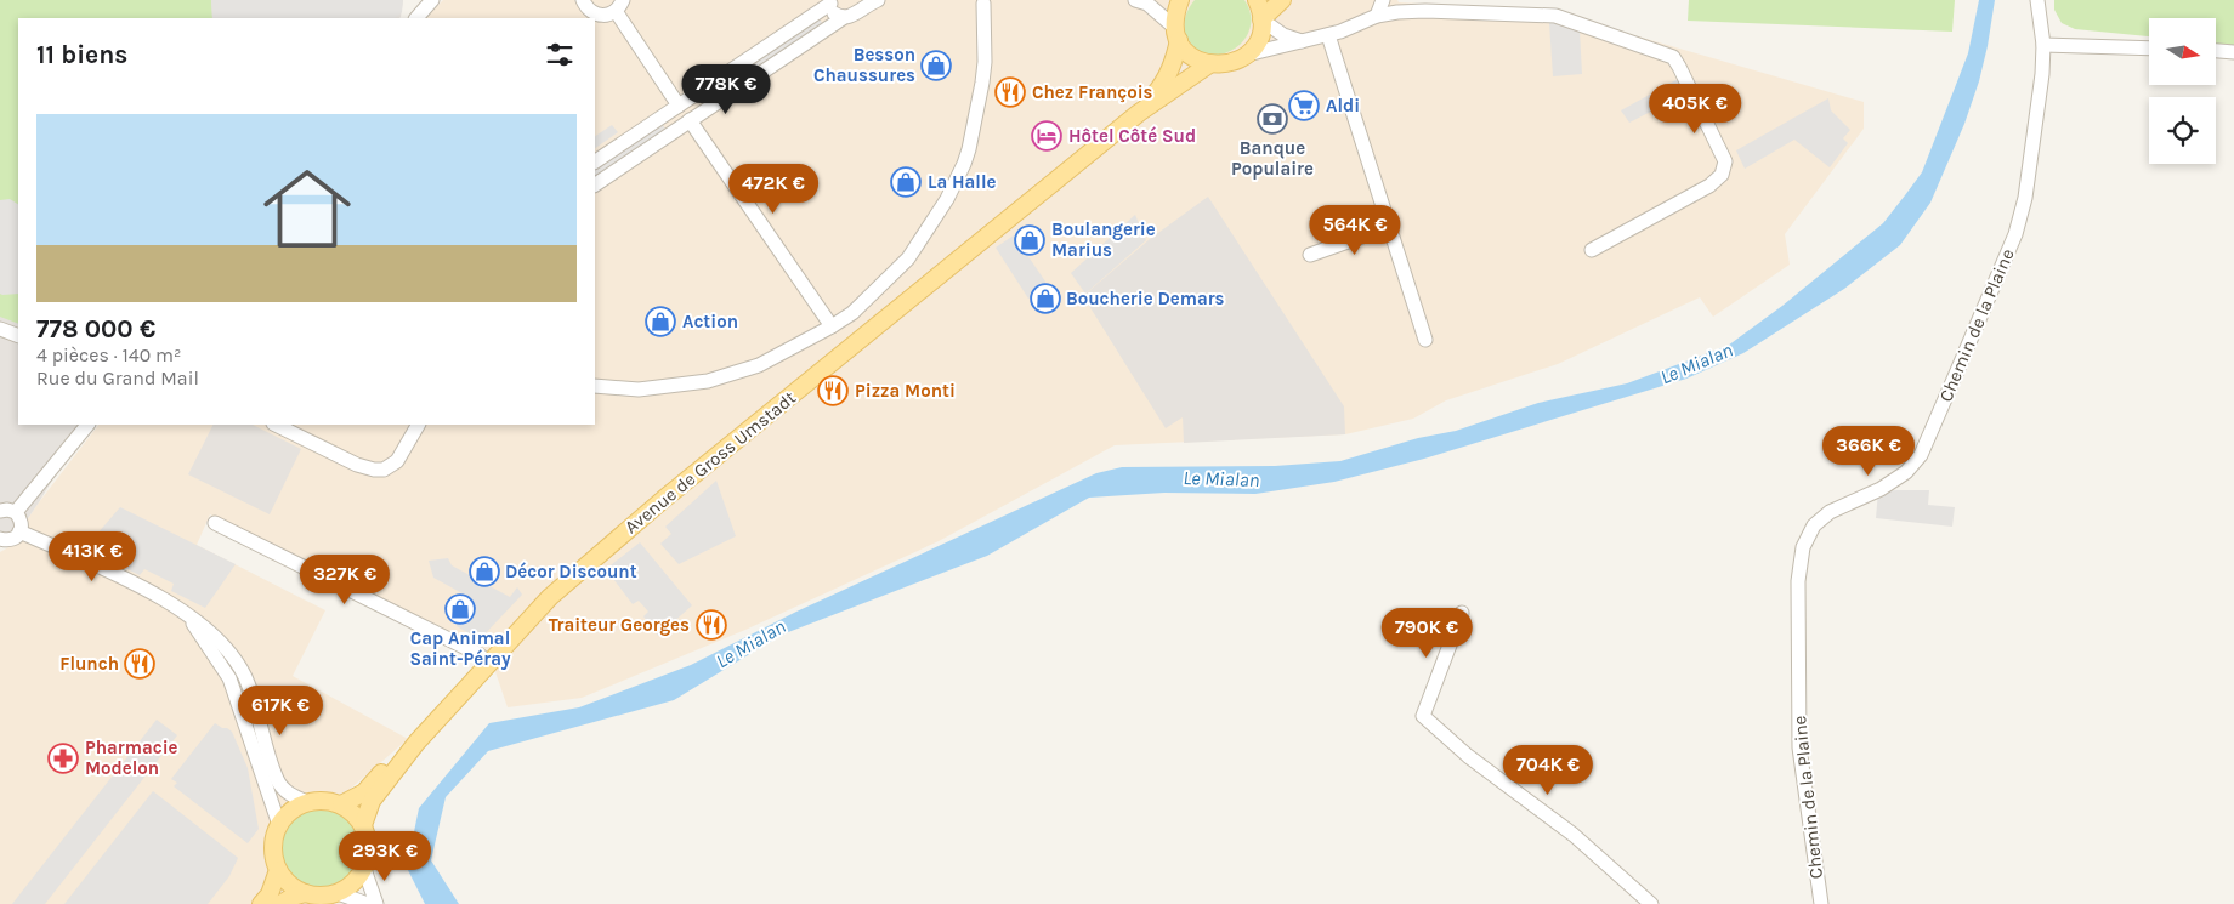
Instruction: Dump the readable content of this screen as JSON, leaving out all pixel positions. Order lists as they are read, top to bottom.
{
  "streets": {
    "main road": ["Avenue de Gross Umstadt"],
    "street": ["Chemin de la Plaine"]
  },
  "water": ["Le Mialan"],
  "places": {
    "shop": [
      "Besson Chaussures",
      "La Halle",
      "Boulangerie Marius",
      "Boucherie Demars",
      "Action",
      "Décor Discount",
      "Cap Animal Saint-Péray"
    ],
    "restaurant": [
      "Chez François",
      "Pizza Monti",
      "Traiteur Georges",
      "Flunch"
    ],
    "supermarket": ["Aldi"],
    "bank": ["Banque Populaire"],
    "hotel": ["Hôtel Côté Sud"],
    "pharmacy": ["Pharmacie Modelon"]
  },
  "north": "right",
  "page": {
    "heading": "11 biens",
    "price": [
      "778K €",
      "405K €",
      "472K €",
      "564K €",
      "366K €",
      "413K €",
      "327K €",
      "790K €",
      "617K €",
      "704K €",
      "293K €"
    ],
    "list": [
      {
        "name": "778 000 €",
        "note": "4 pièces · 140 m² · Rue du Grand Mail"
      }
    ]
  }
}
